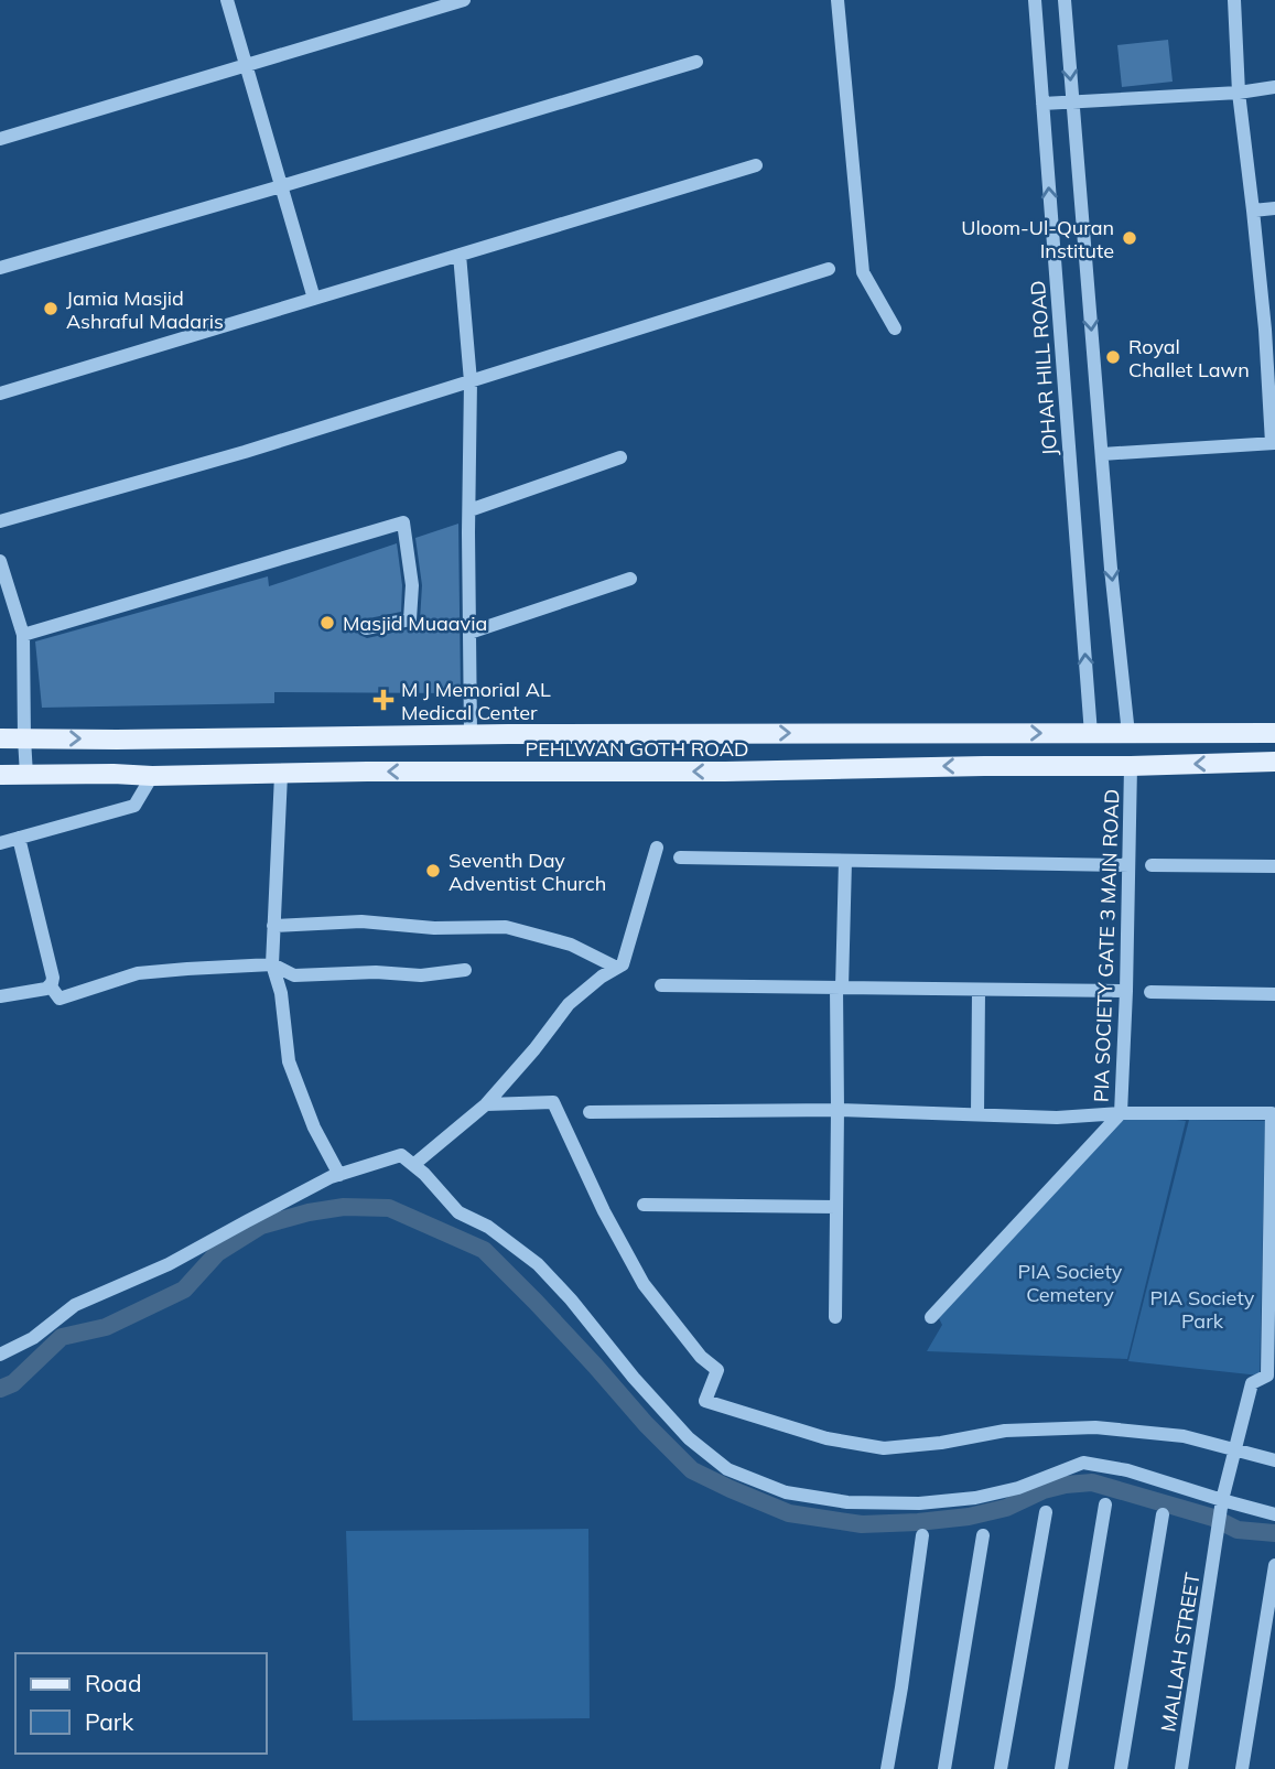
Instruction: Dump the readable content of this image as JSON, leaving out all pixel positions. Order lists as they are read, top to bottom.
{
  "streets": {
    "main road": ["PEHLWAN GOTH ROAD"],
    "street": ["JOHAR HILL ROAD", "PIA SOCIETY GATE 3 MAIN ROAD", "MALLAH STREET"]
  },
  "crossings": [
    ["JOHAR HILL ROAD", "PEHLWAN GOTH ROAD"],
    ["PEHLWAN GOTH ROAD", "PIA SOCIETY GATE 3 MAIN ROAD"],
    ["PIA SOCIETY GATE 3 MAIN ROAD", "MALLAH STREET"]
  ],
  "parks": ["PIA Society Cemetery", "PIA Society Park"],
  "places": {
    "other": [
      "Uloom-Ul-Quran Institute",
      "Jamia Masjid Ashraful Madaris",
      "Royal Challet Lawn",
      "Masjid Muaavia",
      "Seventh Day Adventist Church"
    ],
    "health": ["M J Memorial AL Medical Center"]
  },
  "legend": ["Road", "Park"]
}
